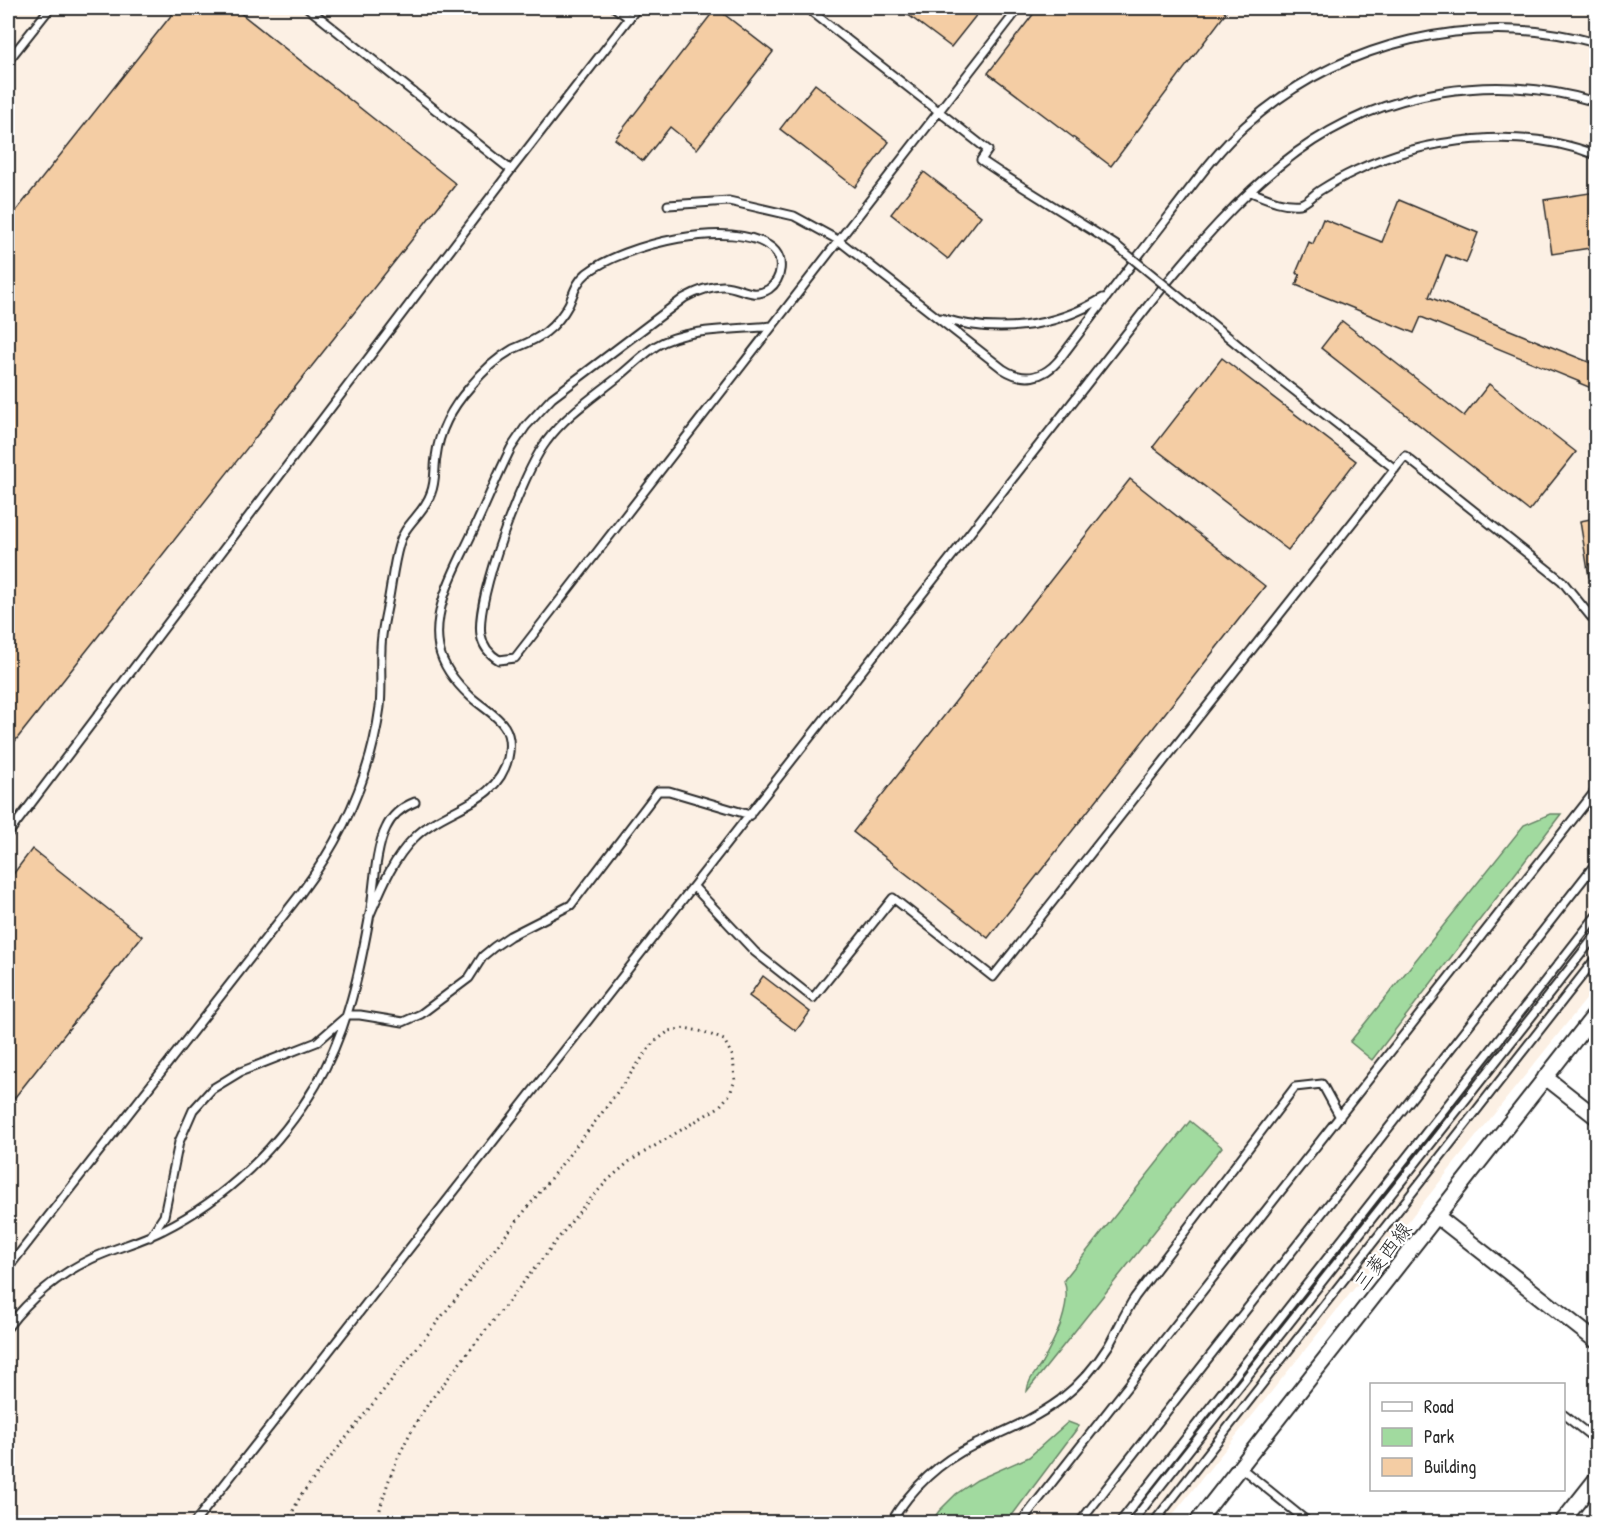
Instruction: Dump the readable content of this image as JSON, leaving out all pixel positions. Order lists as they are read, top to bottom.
{
  "streets": {
    "street": ["三菱西線"]
  },
  "legend": ["Road", "Park", "Building"]
}
